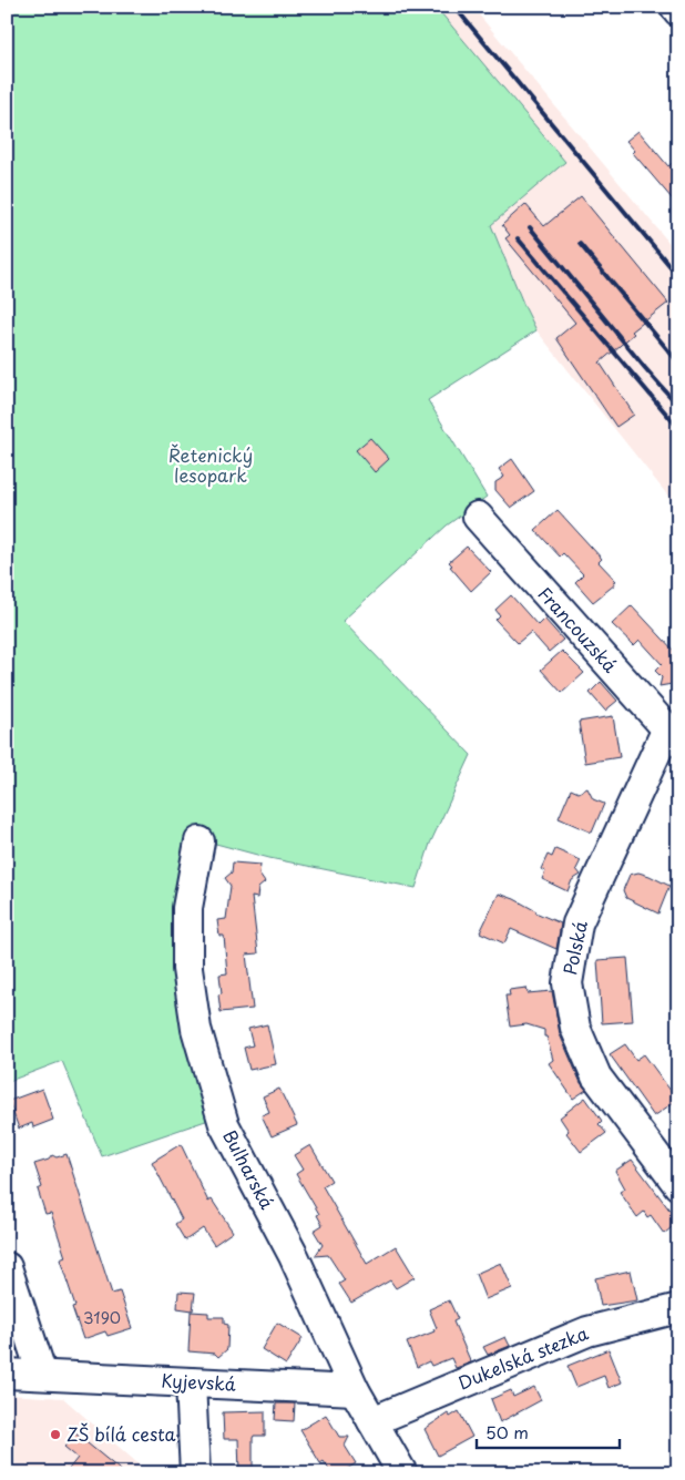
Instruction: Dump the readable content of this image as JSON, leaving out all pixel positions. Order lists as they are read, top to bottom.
{
  "streets": {
    "street": [
      "Francouzská",
      "Polská",
      "Bulharská",
      "Dukelská stezka",
      "Kyjevská"
    ]
  },
  "crossings": [
    ["Francouzská", "Polská"],
    ["Bulharská", "Dukelská stezka"],
    ["Bulharská", "Kyjevská"]
  ],
  "parks": ["Řetenický lesopark"],
  "places": ["ZŠ bílá cesta"],
  "house_numbers": ["3190"],
  "scale_bar": "50 m"
}
